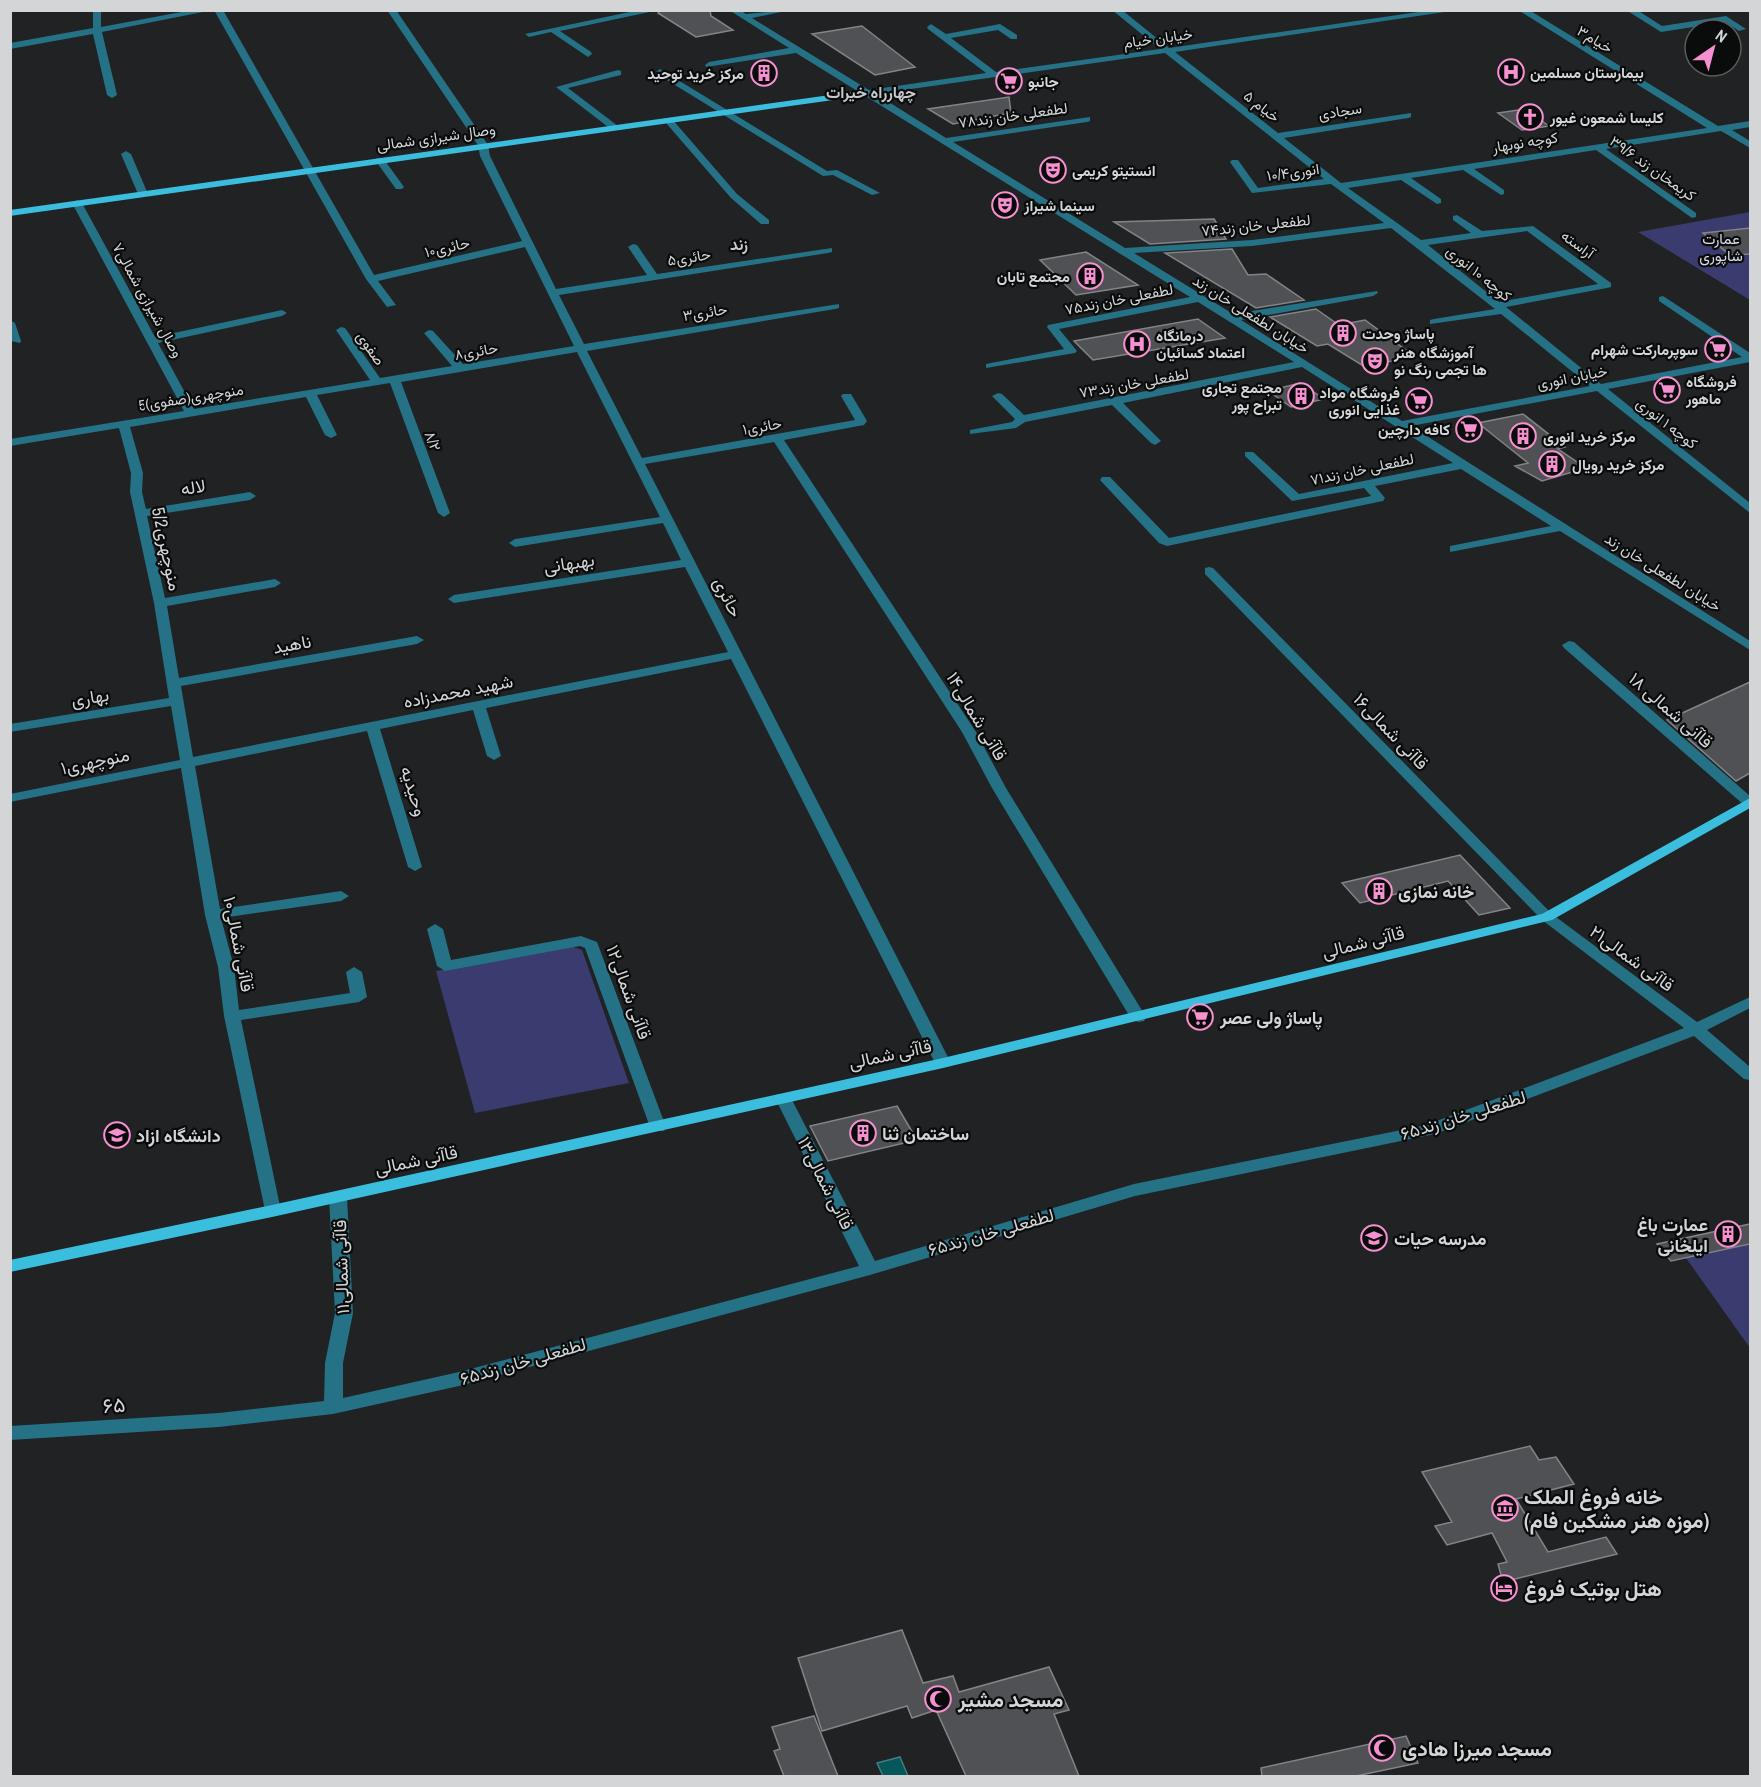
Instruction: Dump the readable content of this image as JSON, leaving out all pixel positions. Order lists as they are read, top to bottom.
{
  "streets": {
    "main road": ["وصال شیرازی شمالی", "قاآنی شمالی"],
    "street": [
      "خیابان خیام",
      "خیام۳",
      "۵ خیام",
      "سجادی",
      "لطفعلی خان زند۷۸",
      "کوچه نوبهار",
      "کریمخان زند ۳۹/۶",
      "انوری۱۰/۴",
      "لطفعلی خان زند۷۴",
      "آراسته",
      "حائری۱۰",
      "حائری۵",
      "کوچه ۱۰ انوری",
      "لطفعلی خان زند۷۵",
      "وصال شیرازی شمالی۷",
      "حائری۳",
      "خیابان لطفعلی خان زند",
      "صفوی",
      "حائری۸",
      "خیابان انوری",
      "لطفعلی خان زند۷۳",
      "5منوچهری(صفوی)",
      "کوچه ۱ انوری",
      "حائری۱",
      "۸/۲",
      "لطفعلی خان زند۷۱",
      "لاله",
      "5/2منوچهری",
      "بهبهانی",
      "حائری",
      "ناهید",
      "شهید محمدزاده",
      "بهاری",
      "۱۸ قاآنی شمالی",
      "قاآنی شمالی۱۴",
      "قاآنی شمالی۱۶",
      "منوچهری۱",
      "وحیدیه",
      "قاآنی شمالی۱۰",
      "قاآنی شمالی۲۱",
      "قاآنی شمالی۱۲",
      "لطفعلی خان زند۶۵",
      "قاآنی شمالی۱۳",
      "قاآنی شمالی۱۱",
      "۶۵"
    ]
  },
  "crossings": [
    ["خیابان خیام", "۵ خیام"],
    ["خیابان خیام", "وصال شیرازی شمالی"],
    ["خیابان خیام", "خیابان لطفعلی خان زند"],
    ["خیام۳", "کوچه نوبهار"],
    ["۵ خیام", "سجادی"],
    ["۵ خیام", "کوچه نوبهار"],
    ["۵ خیام", "انوری۱۰/۴"],
    ["۵ خیام", "کوچه ۱۰ انوری"],
    ["لطفعلی خان زند۷۸", "خیابان لطفعلی خان زند"],
    ["وصال شیرازی شمالی", "وصال شیرازی شمالی۷"],
    ["وصال شیرازی شمالی", "خیابان لطفعلی خان زند"],
    ["وصال شیرازی شمالی", "حائری"],
    ["کوچه نوبهار", "کریمخان زند ۳۹/۶"],
    ["کوچه نوبهار", "انوری۱۰/۴"],
    ["کوچه نوبهار", "کوچه ۱۰ انوری"],
    ["انوری۱۰/۴", "کوچه ۱۰ انوری"],
    ["لطفعلی خان زند۷۴", "کوچه ۱۰ انوری"],
    ["لطفعلی خان زند۷۴", "خیابان لطفعلی خان زند"],
    ["آراسته", "کوچه ۱۰ انوری"],
    ["حائری۱۰", "حائری"],
    ["حائری۵", "حائری"],
    ["کوچه ۱۰ انوری", "خیابان انوری"],
    ["کوچه ۱۰ انوری", "کوچه ۱ انوری"],
    ["لطفعلی خان زند۷۵", "خیابان لطفعلی خان زند"],
    ["وصال شیرازی شمالی۷", "5منوچهری(صفوی)"],
    ["حائری۳", "حائری۸"],
    ["حائری۳", "حائری"],
    ["خیابان لطفعلی خان زند", "خیابان انوری"],
    ["خیابان لطفعلی خان زند", "لطفعلی خان زند۷۳"],
    ["خیابان لطفعلی خان زند", "لطفعلی خان زند۷۱"],
    ["صفوی", "حائری۸"],
    ["صفوی", "5منوچهری(صفوی)"],
    ["حائری۸", "5منوچهری(صفوی)"],
    ["حائری۸", "۸/۲"],
    ["حائری۸", "حائری"],
    ["خیابان انوری", "کوچه ۱ انوری"],
    ["5منوچهری(صفوی)", "5/2منوچهری"],
    ["حائری۱", "حائری"],
    ["حائری۱", "قاآنی شمالی۱۴"],
    ["لاله", "5/2منوچهری"],
    ["5/2منوچهری", "ناهید"],
    ["5/2منوچهری", "قاآنی شمالی۱۰"],
    ["بهبهانی", "حائری"],
    ["حائری", "شهید محمدزاده"],
    ["حائری", "قاآنی شمالی"],
    ["ناهید", "قاآنی شمالی۱۰"],
    ["شهید محمدزاده", "منوچهری۱"],
    ["شهید محمدزاده", "وحیدیه"],
    ["شهید محمدزاده", "قاآنی شمالی۱۰"],
    ["بهاری", "قاآنی شمالی۱۰"],
    ["۱۸ قاآنی شمالی", "قاآنی شمالی"],
    ["قاآنی شمالی۱۴", "قاآنی شمالی"],
    ["قاآنی شمالی۱۶", "قاآنی شمالی"],
    ["قاآنی شمالی۱۶", "قاآنی شمالی۲۱"],
    ["منوچهری۱", "قاآنی شمالی۱۰"],
    ["قاآنی شمالی", "قاآنی شمالی۱۰"],
    ["قاآنی شمالی", "قاآنی شمالی۲۱"],
    ["قاآنی شمالی", "قاآنی شمالی۱۲"],
    ["قاآنی شمالی", "قاآنی شمالی۱۳"],
    ["قاآنی شمالی", "قاآنی شمالی۱۱"],
    ["قاآنی شمالی۲۱", "لطفعلی خان زند۶۵"],
    ["لطفعلی خان زند۶۵", "قاآنی شمالی۱۳"],
    ["لطفعلی خان زند۶۵", "قاآنی شمالی۱۱"],
    ["لطفعلی خان زند۶۵", "۶۵"]
  ],
  "districts": ["چهارراه خیرات", "زند"],
  "parks": ["عمارت شاپوری"],
  "places": {
    "hospital": ["بیمارستان مسلمین", "درمانگاه اعتماد کسائیان"],
    "building": [
      "مرکز خرید توحید",
      "مجتمع تابان",
      "پاساژ وحدت",
      "مجتمع تجاری تبراح پور",
      "مرکز خرید انوری",
      "مرکز خرید رویال",
      "خانه نمازی",
      "ساختمان ثنا",
      "عمارت باغ ایلخانی"
    ],
    "supermarket": [
      "جانبو",
      "سوپرمارکت شهرام",
      "فروشگاه ماهور",
      "فروشگاه مواد غذایی انوری",
      "کافه دارچین",
      "پاساژ ولی عصر"
    ],
    "church": ["کلیسا شمعون غیور"],
    "theatre": ["انستیتو کریمی", "سینما شیراز", "آموزشگاه هنر ها تجمی رنگ نو"],
    "school or university": ["دانشگاه ازاد", "مدرسه حیات"],
    "museum": ["خانه فروغ الملک (موزه هنر مشکین فام)"],
    "hotel": ["هتل بوتیک فروغ"],
    "mosque": ["مسجد مشیر", "مسجد میرزا هادی"]
  },
  "north": "top right"
}
